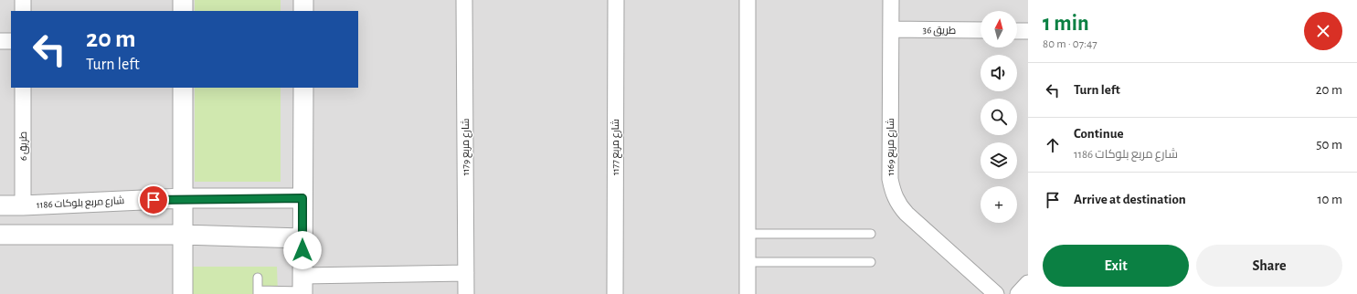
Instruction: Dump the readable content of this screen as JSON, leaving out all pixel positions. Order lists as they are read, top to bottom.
{
  "streets": {
    "street": [
      "طريق 36",
      "طريق 6",
      "شارع مربع 1179",
      "شارع مربع 1177",
      "شارع مربع 1169",
      "شارع مربع بلوكات 1186"
    ]
  },
  "crossings": [
    ["طريق 36", "شارع مربع 1169"],
    ["طريق 6", "شارع مربع بلوكات 1186"]
  ],
  "north": "top",
  "page": {
    "heading": ["1 min", "80 m · 07:47"],
    "map_buttons": "+",
    "turn": ["20 m", "Turn left"],
    "list": [
      {
        "name": "Turn left",
        "value": "20 m"
      },
      {
        "name": "Continue",
        "note": "شارع مربع بلوكات 1186",
        "value": "50 m"
      },
      {
        "name": "Arrive at destination",
        "value": "10 m"
      }
    ],
    "buttons": ["Exit", "Share"]
  }
}
